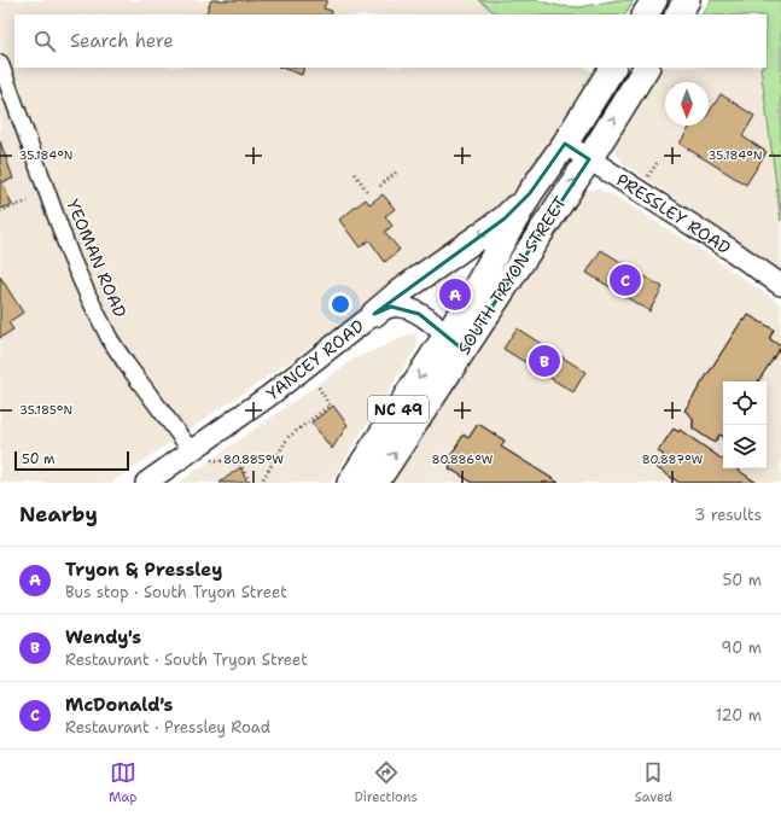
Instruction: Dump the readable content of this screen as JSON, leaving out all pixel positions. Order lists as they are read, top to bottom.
{
  "streets": {
    "main road": ["SOUTH TRYON STREET", "NC 49"],
    "street": ["PRESSLEY ROAD", "YEOMAN ROAD", "YANCEY ROAD"]
  },
  "crossings": [
    ["PRESSLEY ROAD", "SOUTH TRYON STREET"],
    ["YEOMAN ROAD", "YANCEY ROAD"],
    ["SOUTH TRYON STREET", "YANCEY ROAD"]
  ],
  "scale_bar": "50 m",
  "north": "bottom",
  "page": {
    "search": "Search here",
    "pins": ["C", "A", "B"],
    "scale": "50 m",
    "heading": ["Nearby", "3 results"],
    "list": [
      {
        "mark": "A",
        "name": "Tryon & Pressley",
        "note": "Bus stop · South Tryon Street",
        "value": "50 m"
      },
      {
        "mark": "B",
        "name": "Wendy's",
        "note": "Restaurant · South Tryon Street",
        "value": "90 m"
      },
      {
        "mark": "C",
        "name": "McDonald's",
        "note": "Restaurant · Pressley Road",
        "value": "120 m"
      }
    ],
    "nav": ["Map", "Directions", "Saved"]
  },
  "coordinates": [
    "35.184°N",
    "35.185°N",
    "80.885°W",
    "80.886°W",
    "80.887°W"
  ]
}
